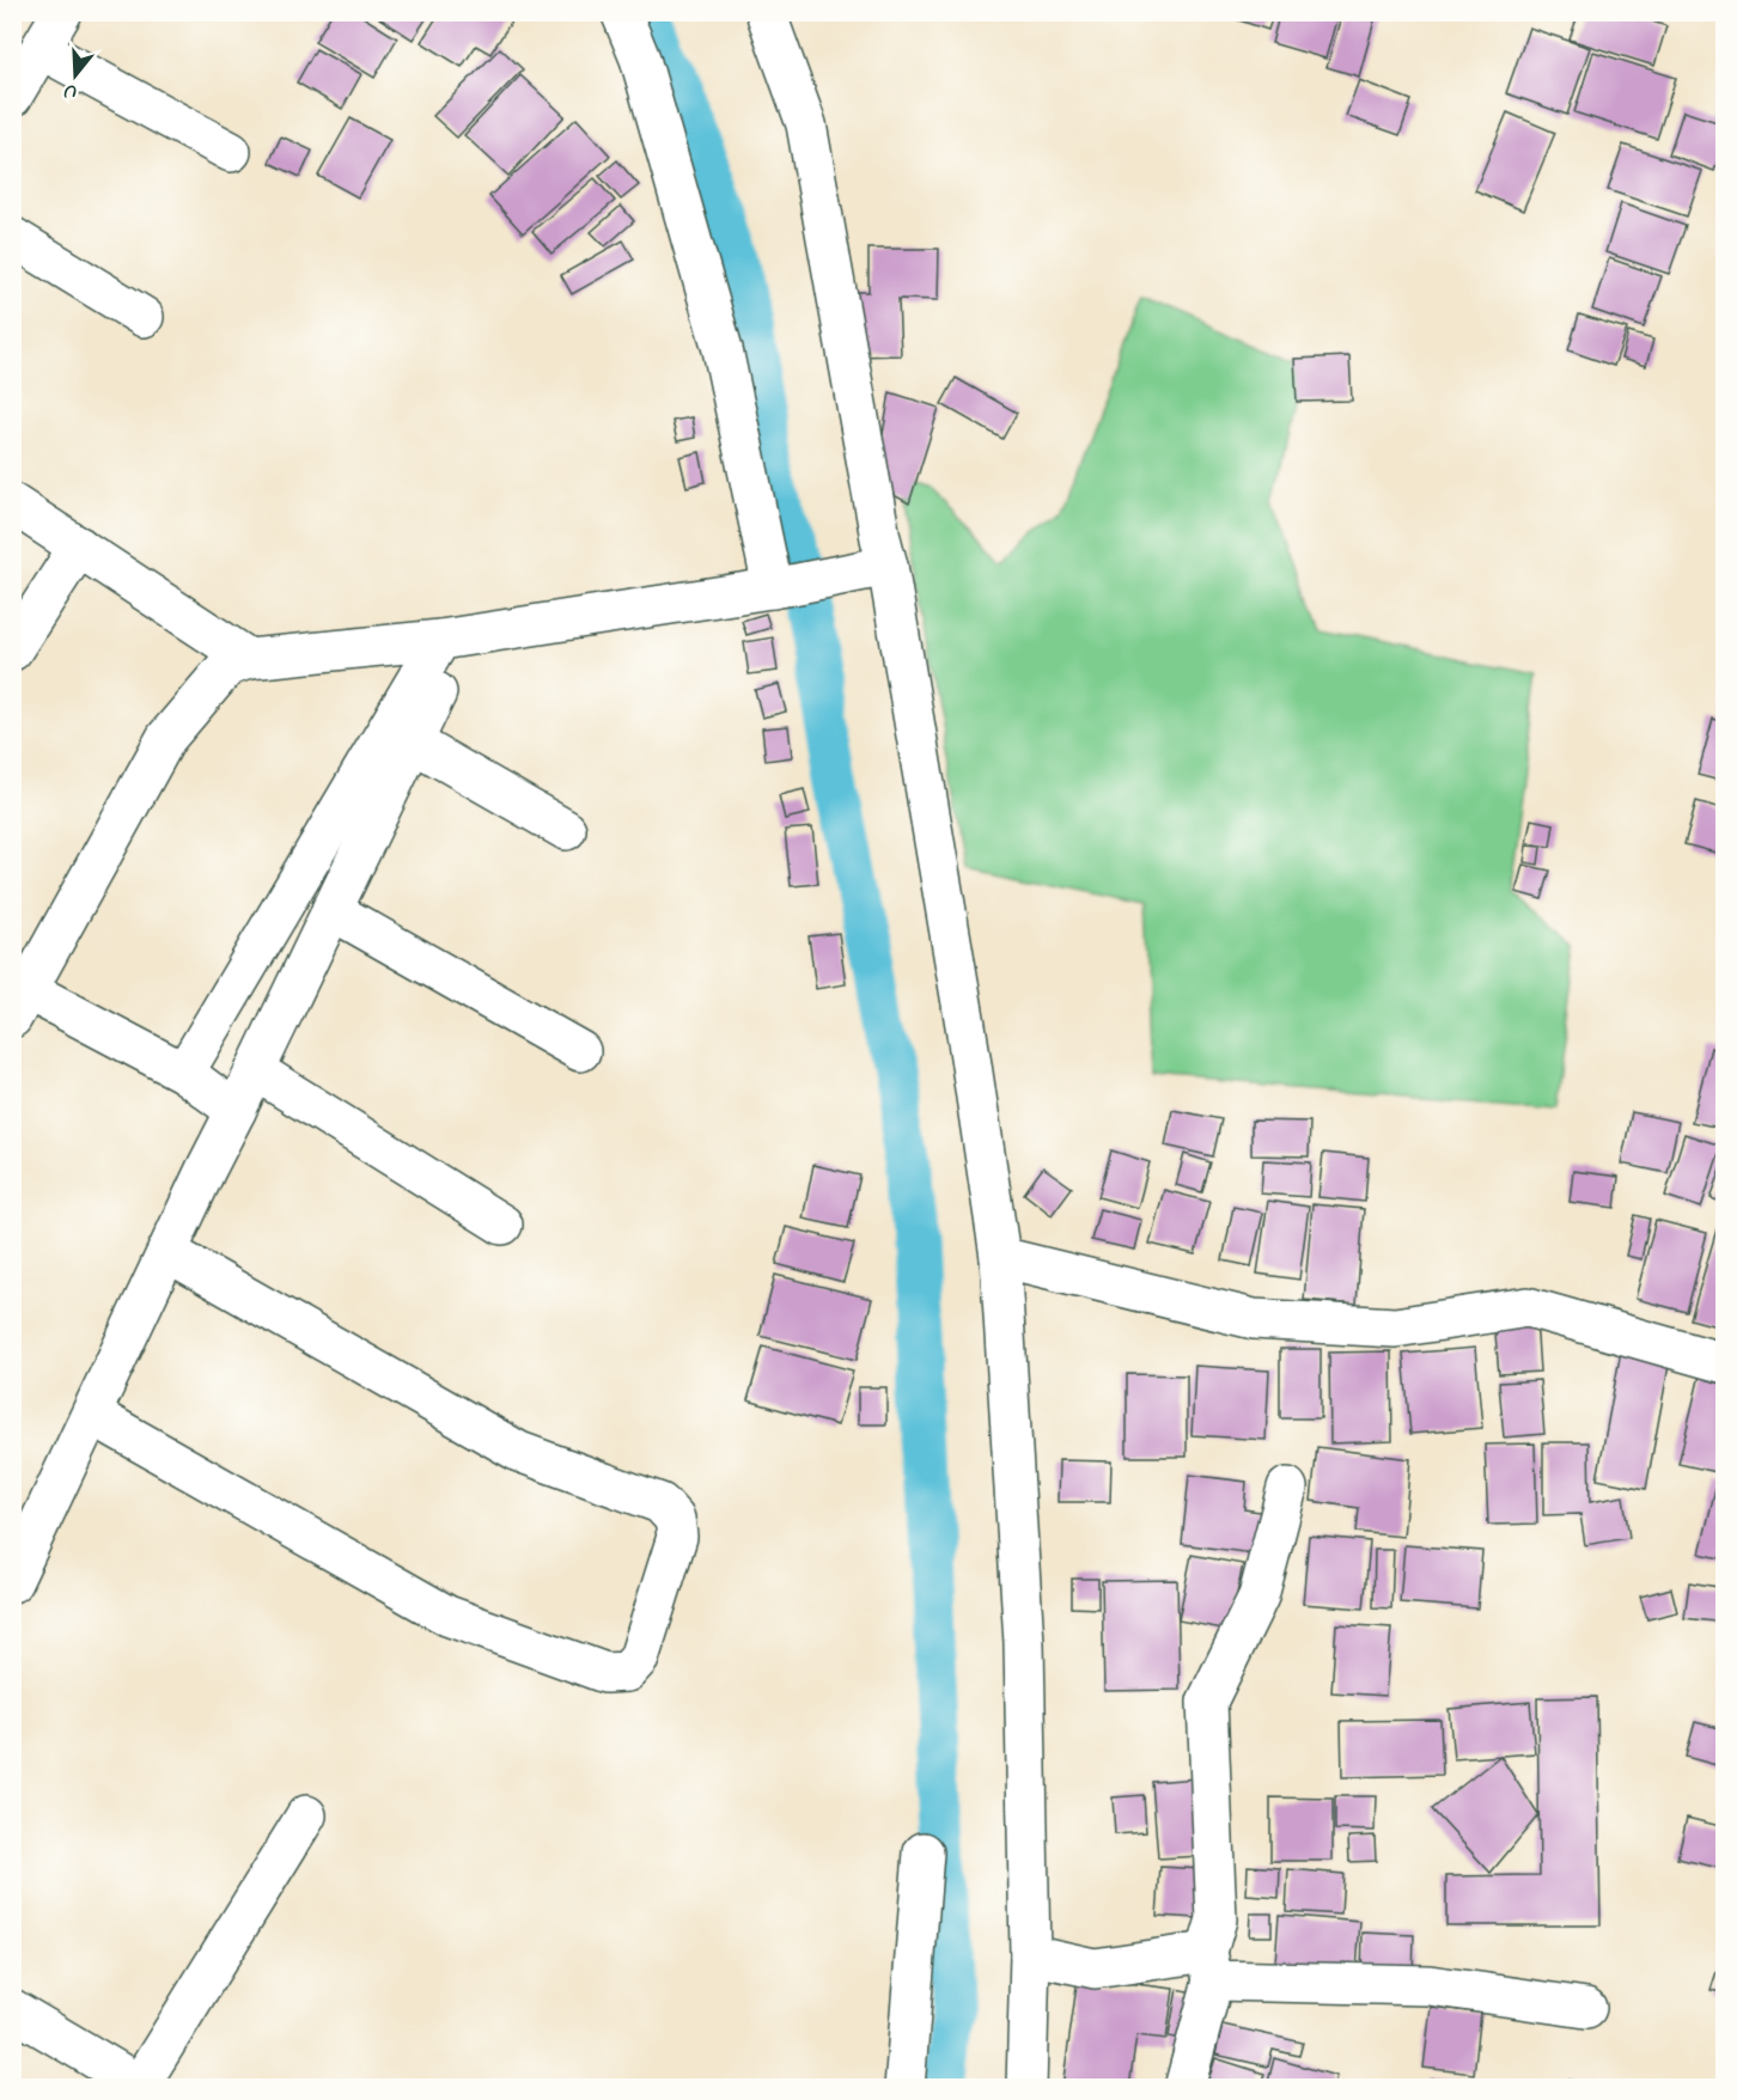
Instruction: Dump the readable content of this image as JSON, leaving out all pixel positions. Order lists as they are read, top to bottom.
{
  "north": "bottom"
}
